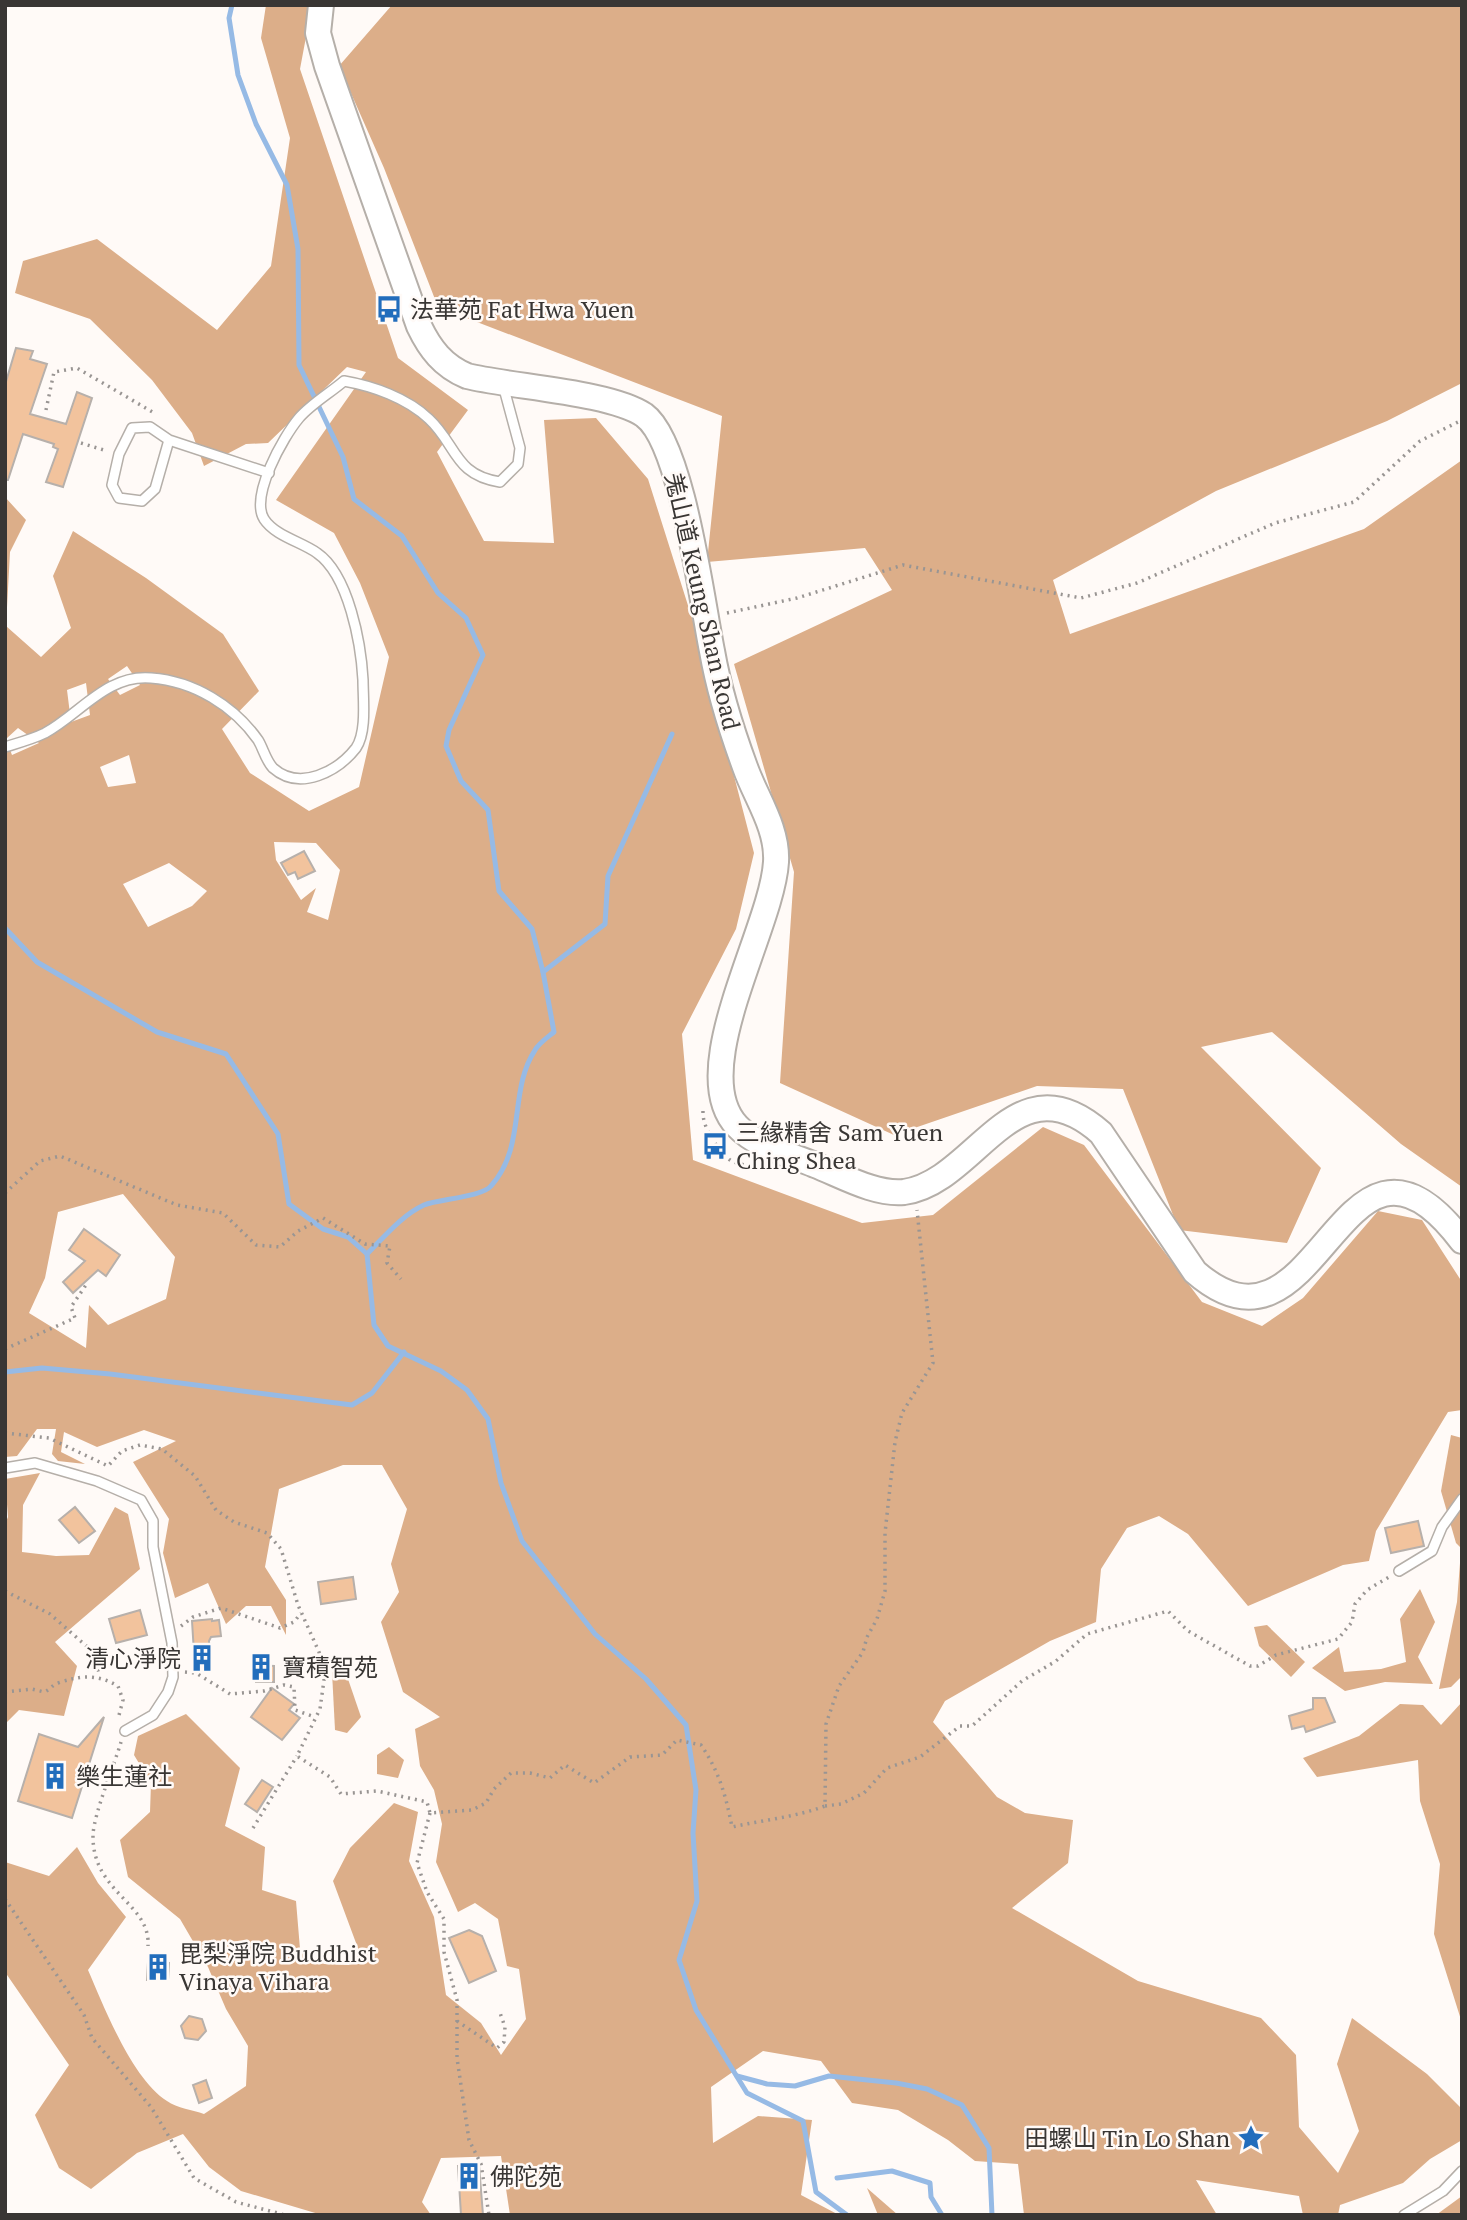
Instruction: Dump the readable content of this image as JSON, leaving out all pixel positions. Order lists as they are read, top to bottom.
{
  "streets": {
    "main road": ["羗山道 Keung Shan Road"]
  },
  "places": {
    "bus stop": ["法華苑 Fat Hwa Yuen", "三緣精舍 Sam Yuen Ching Shea"],
    "building": [
      "清心淨院",
      "寶積智苑",
      "樂生蓮社",
      "毘梨淨院 Buddhist Vinaya Vihara",
      "佛陀苑"
    ],
    "place": ["田螺山 Tin Lo Shan"]
  }
}
